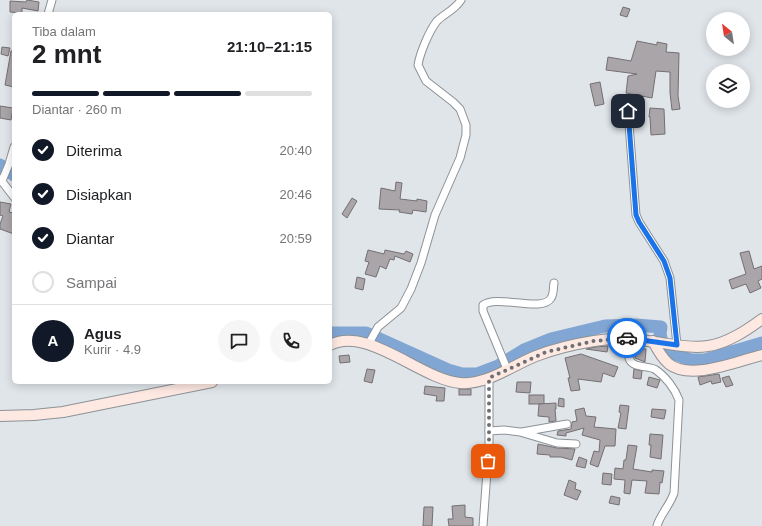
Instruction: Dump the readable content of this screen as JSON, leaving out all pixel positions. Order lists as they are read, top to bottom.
{
  "north": "top left",
  "page": {
    "heading": ["2 mnt", "Tiba dalam", "21:10–21:15"],
    "panel": ["Agus", "Kurir · 4.9"],
    "bar": "Diantar · 260 m",
    "list": [
      ["Diterima", "20:40"],
      ["Disiapkan", "20:46"],
      ["Diantar", "20:59"],
      "Sampai"
    ],
    "round": "A"
  }
}
